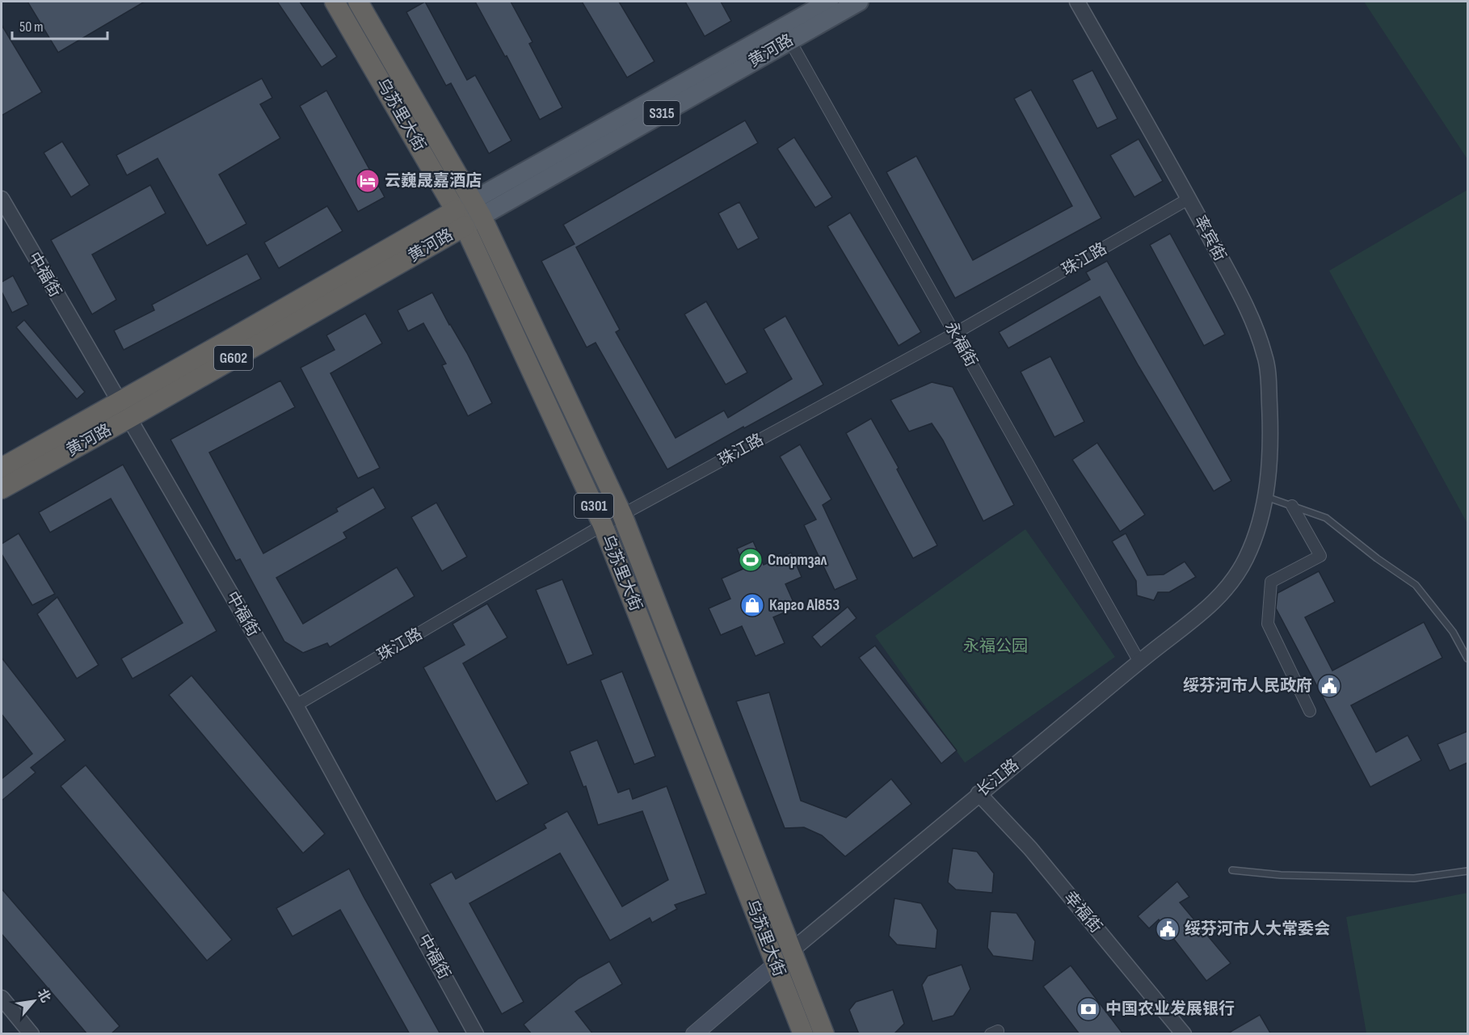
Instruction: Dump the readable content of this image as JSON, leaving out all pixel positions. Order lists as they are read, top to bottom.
{
  "streets": {
    "highway": [
      "黄河路",
      "乌苏里大街",
      "G602",
      "G301"
    ],
    "main road": ["S315", "长江路"],
    "street": [
      "率宾街",
      "珠江路",
      "中福街",
      "永福街",
      "幸福街"
    ]
  },
  "crossings": [
    ["黄河路", "乌苏里大街"],
    ["黄河路", "中福街"],
    ["黄河路", "永福街"],
    ["乌苏里大街", "珠江路"],
    ["乌苏里大街", "长江路"],
    ["率宾街", "珠江路"],
    ["率宾街", "长江路"],
    ["珠江路", "中福街"],
    ["珠江路", "永福街"],
    ["永福街", "长江路"],
    ["长江路", "幸福街"]
  ],
  "parks": ["永福公园"],
  "places": {
    "hotel": ["云巍晟嘉酒店"],
    "sports": ["Спортзал"],
    "shop": ["Карго Al853"],
    "public building": ["绥芬河市人民政府", "绥芬河市人大常委会"],
    "bank": ["中国农业发展银行"]
  },
  "scale_bar": "50 m",
  "north": "top right"
}
